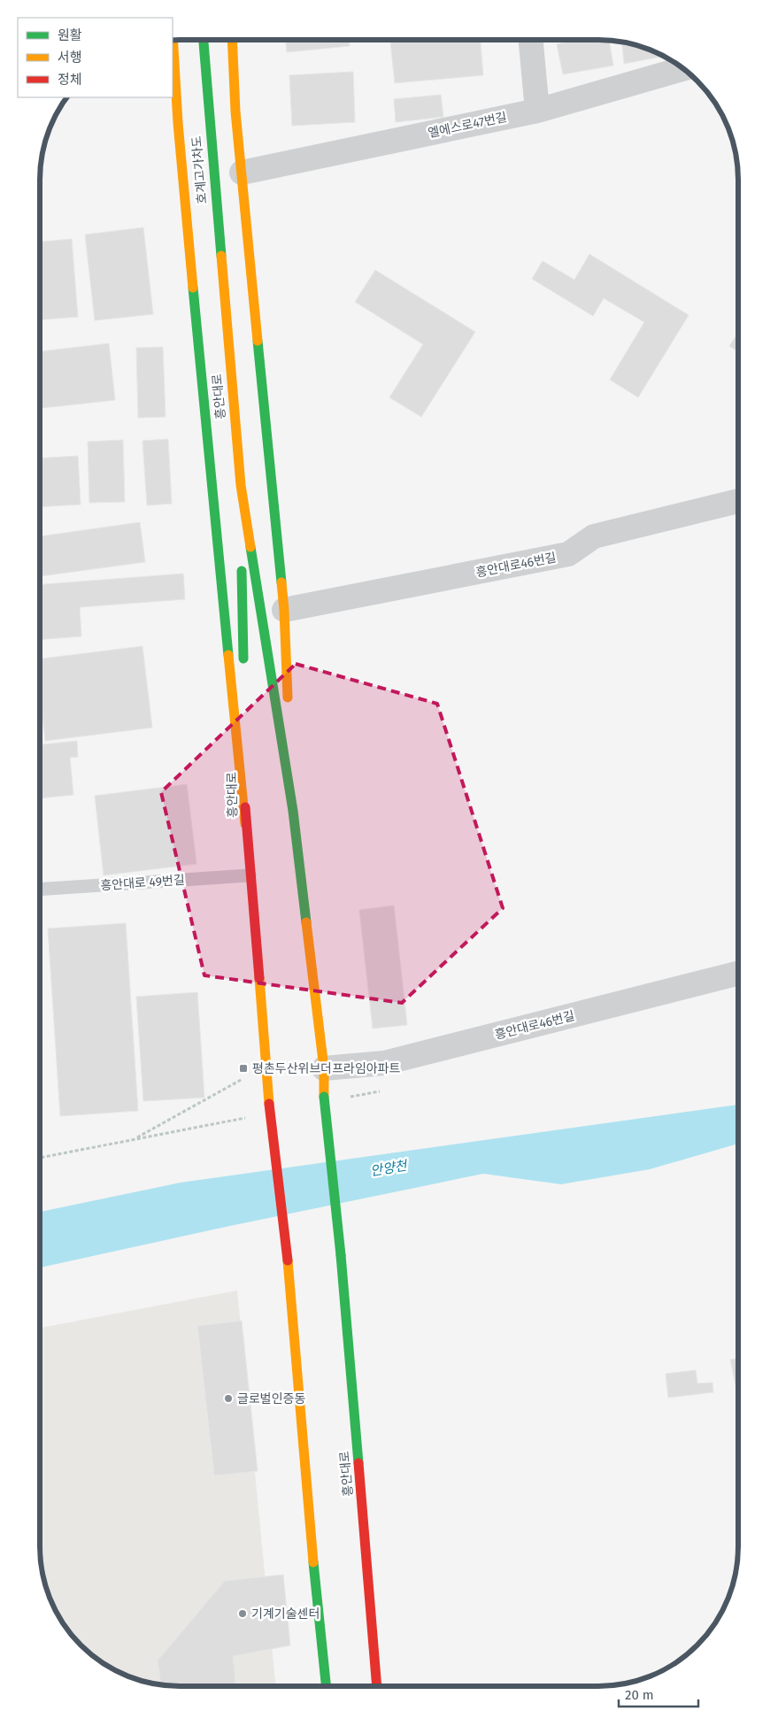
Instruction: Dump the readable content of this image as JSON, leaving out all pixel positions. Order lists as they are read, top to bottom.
{
  "streets": {
    "main road": ["호계고가차도", "흥안대로"],
    "street": ["엘에스로47번길", "흥안대로46번길"],
    "lane": ["흥안대로 49번길"]
  },
  "crossings": [
    ["호계고가차도", "흥안대로"],
    ["흥안대로", "흥안대로46번길"],
    ["흥안대로", "흥안대로 49번길"]
  ],
  "water": ["안양천"],
  "places": {
    "transit": ["평촌두산위브더프라임아파트"],
    "other": ["글로벌인증동", "기계기술센터"]
  },
  "legend": ["원활", "서행", "정체"],
  "scale_bar": "20 m"
}
